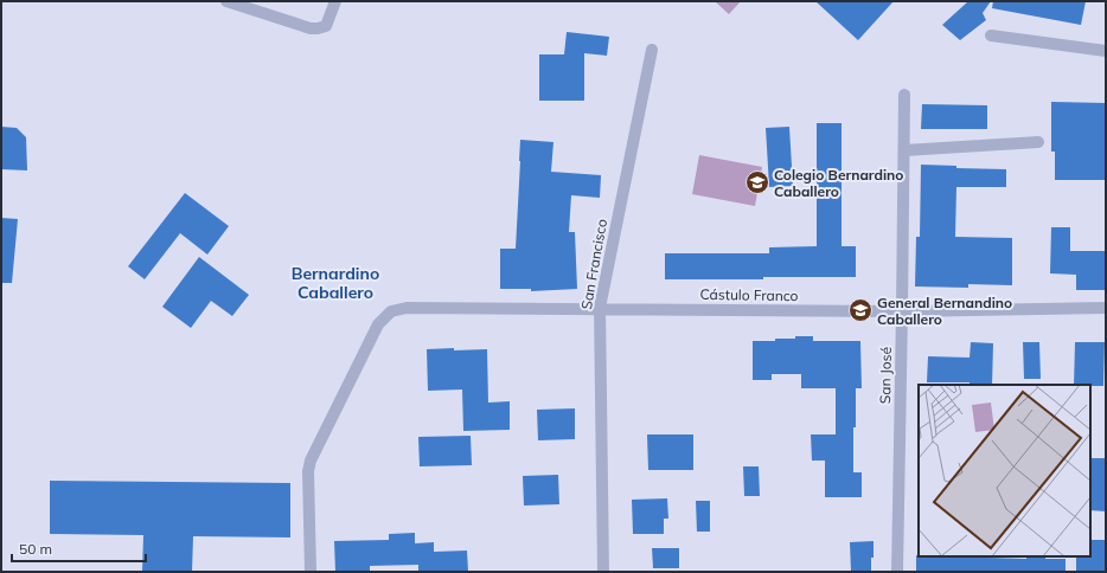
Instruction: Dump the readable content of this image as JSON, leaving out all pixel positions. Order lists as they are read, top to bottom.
{
  "streets": {
    "street": ["San Francisco", "Cástulo Franco", "San José"]
  },
  "crossings": [
    ["San Francisco", "Cástulo Franco"],
    ["Cástulo Franco", "San José"]
  ],
  "districts": ["Bernardino Caballero"],
  "places": {
    "school or university": ["Colegio Bernardino Caballero", "General Bernandino Caballero"]
  },
  "scale_bar": "50 m"
}
